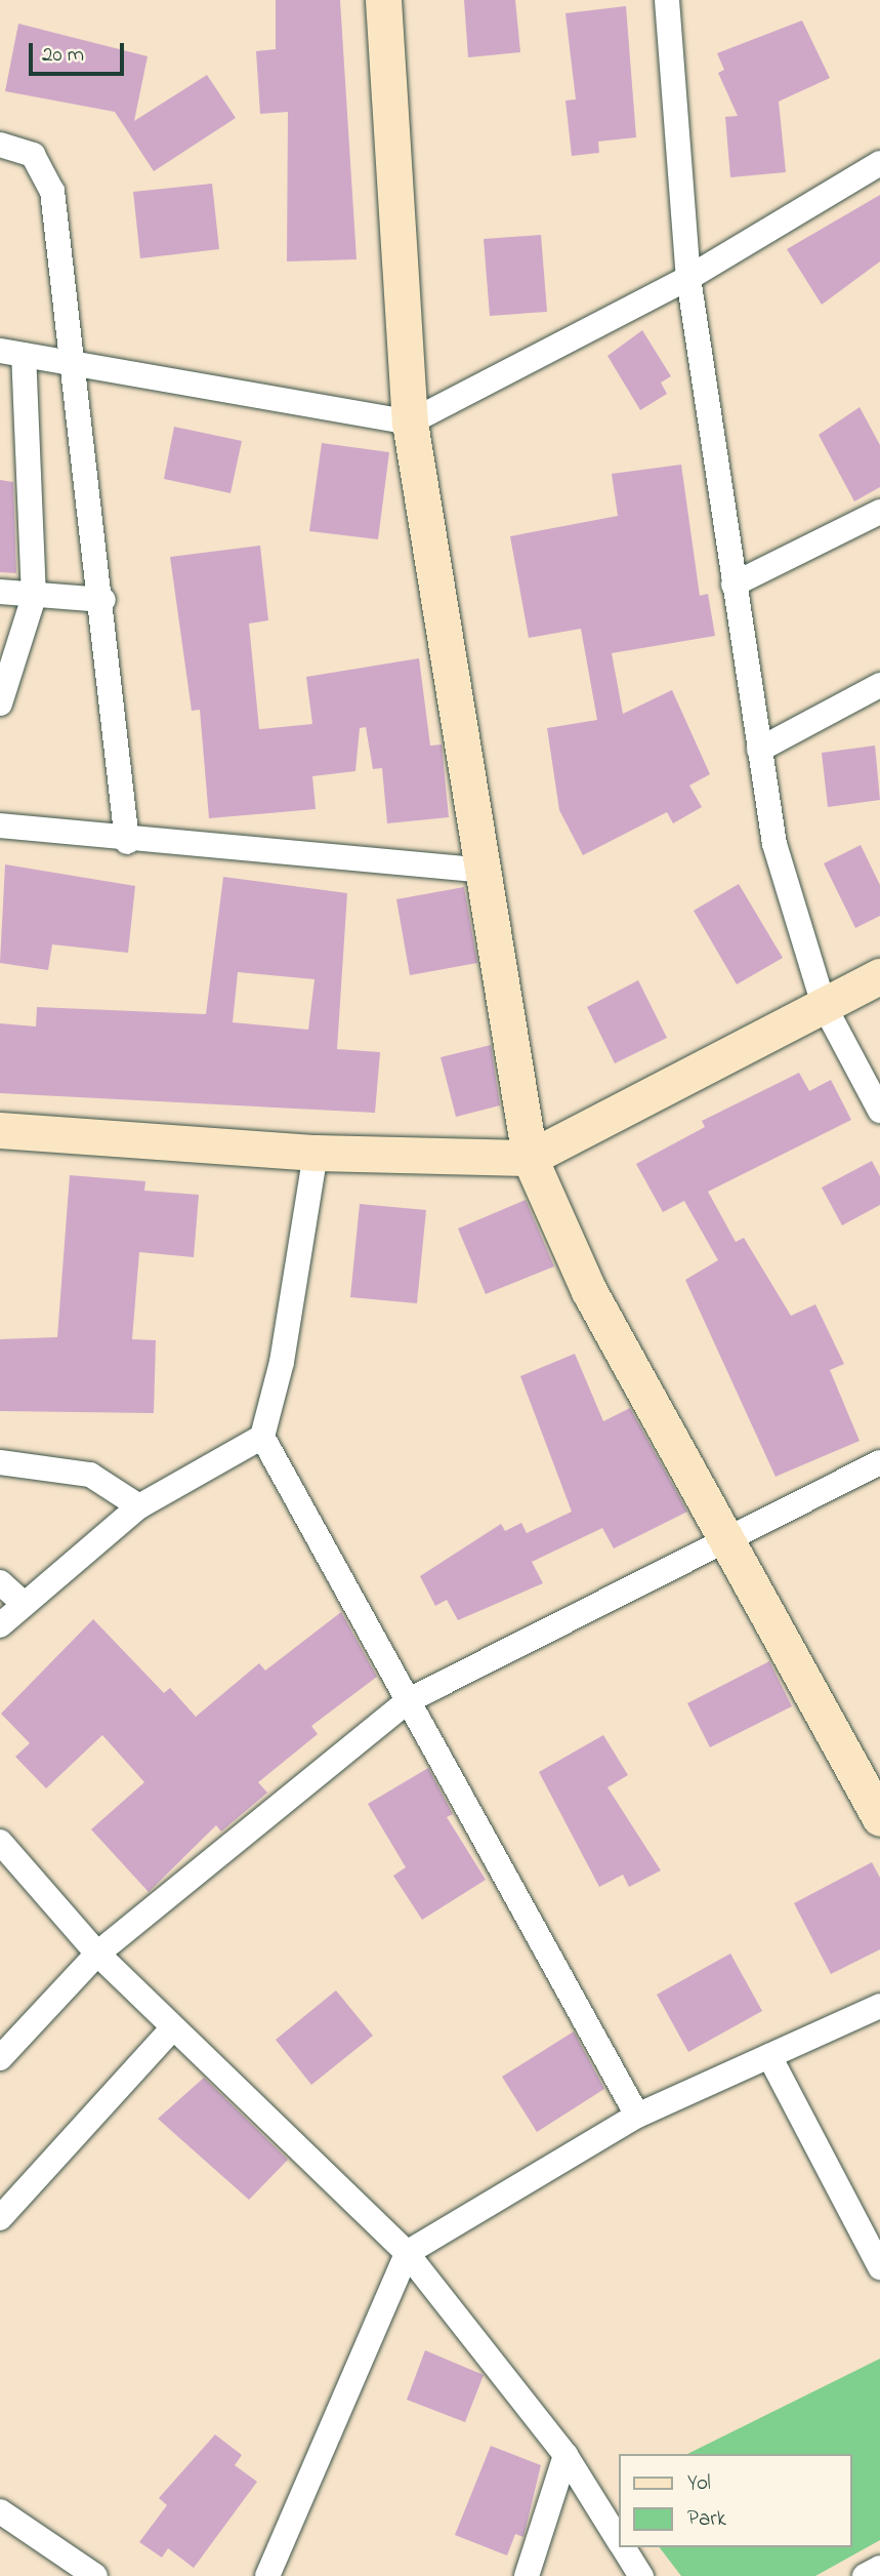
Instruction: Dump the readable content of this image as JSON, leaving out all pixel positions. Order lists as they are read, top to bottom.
{
  "legend": ["Yol", "Park"],
  "scale_bar": "20 m"
}
